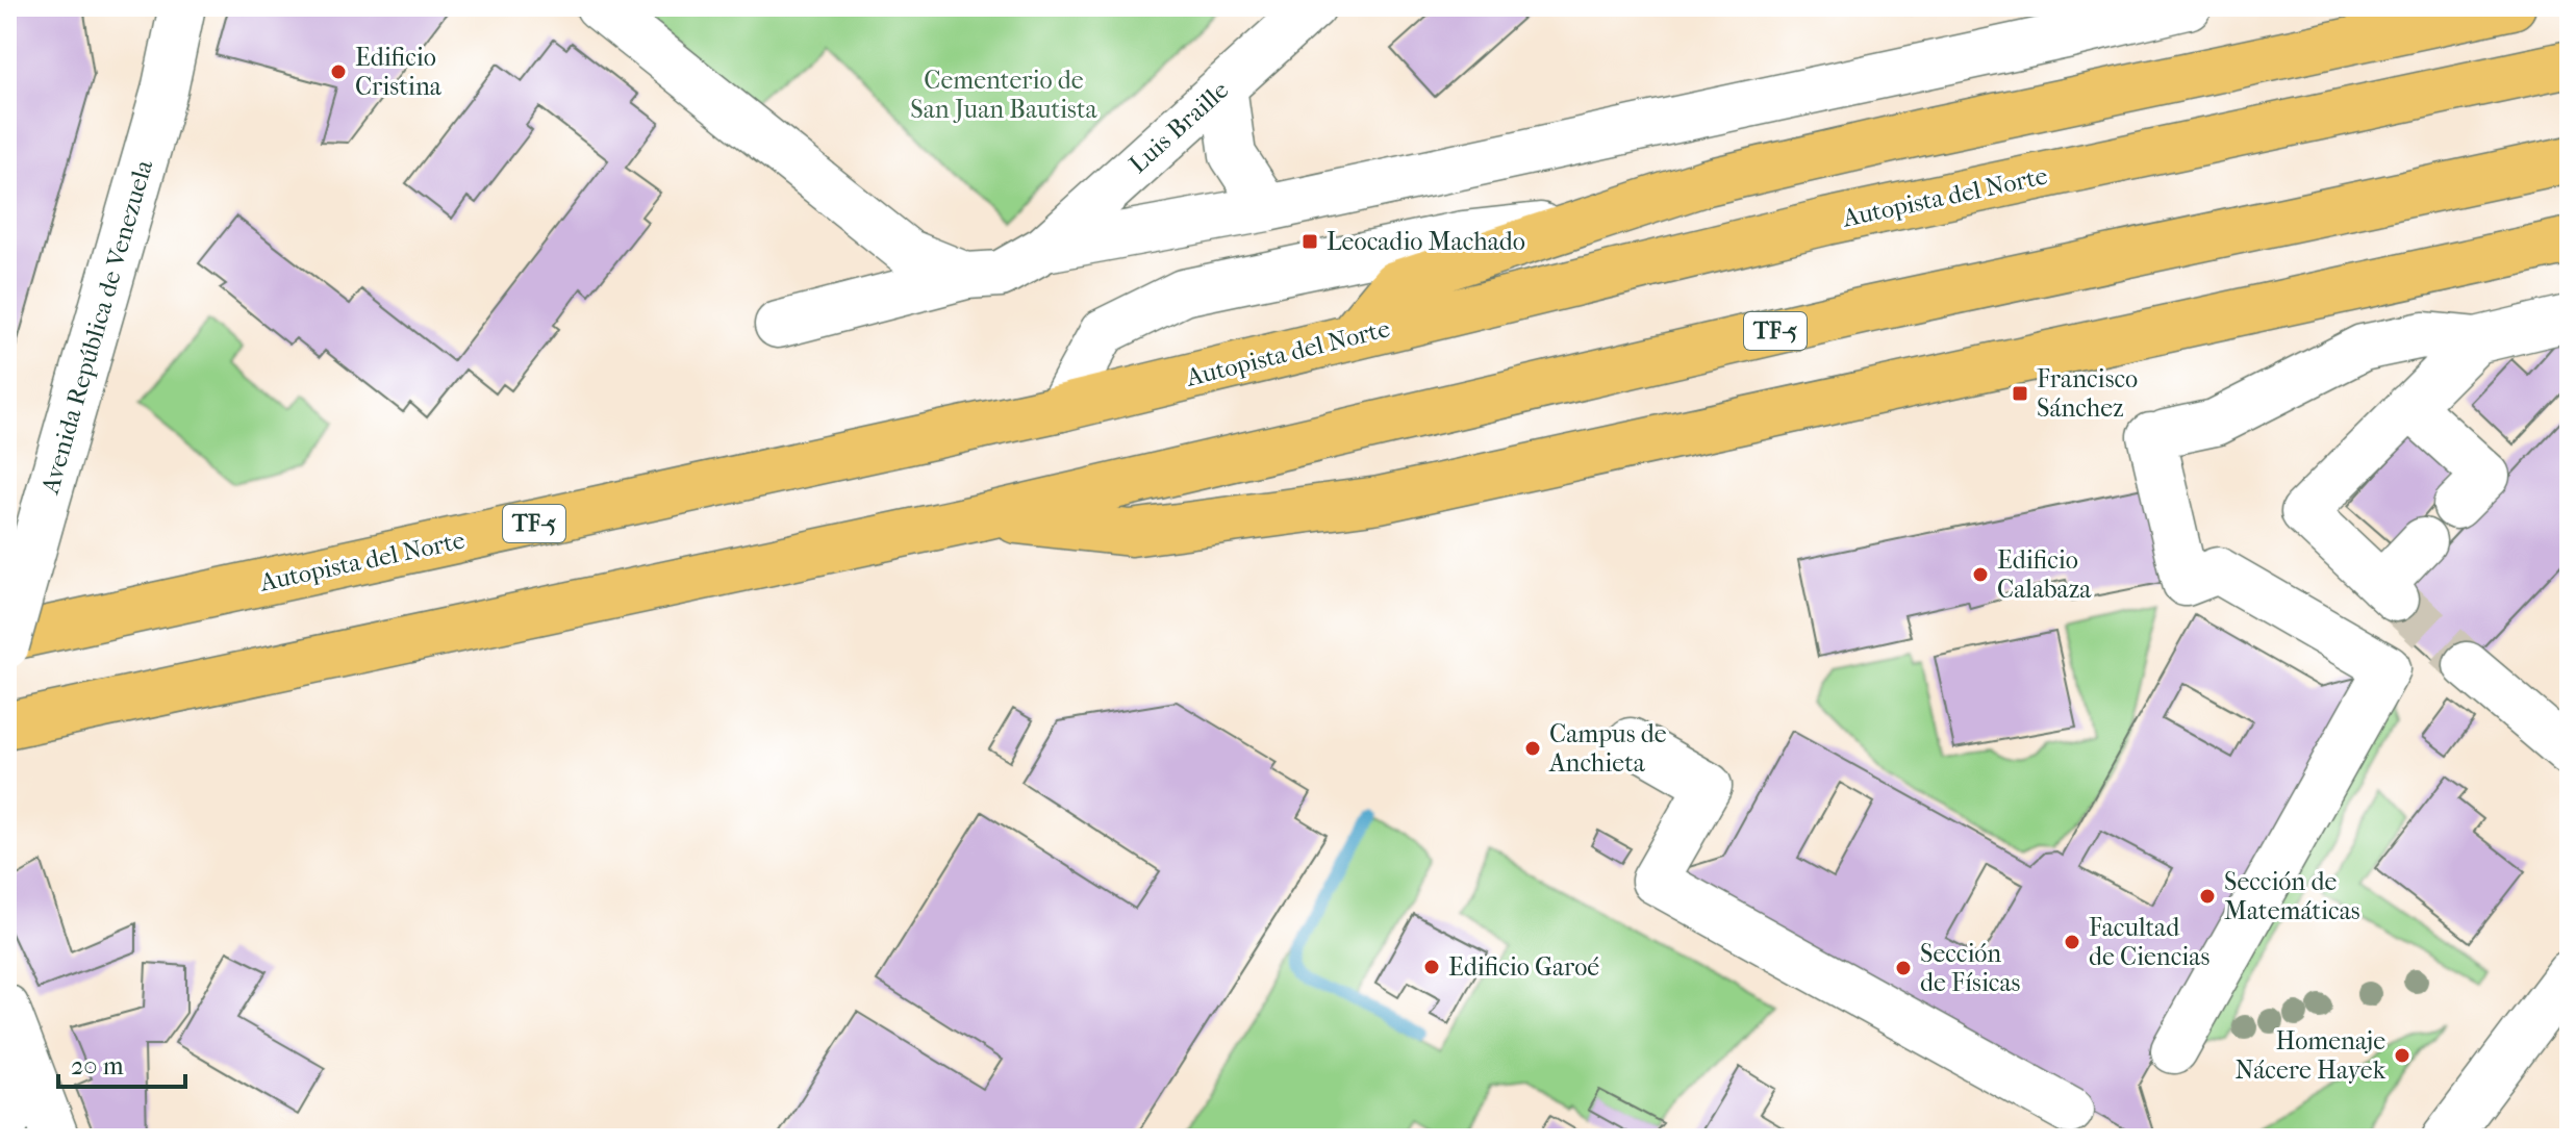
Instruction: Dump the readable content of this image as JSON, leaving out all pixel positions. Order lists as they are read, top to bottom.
{
  "streets": {
    "highway": ["Autopista del Norte", "TF-5"],
    "street": ["Luis Braille", "Avenida República de Venezuela"]
  },
  "parks": ["Cementerio de San Juan Bautista"],
  "places": {
    "other": [
      "Edificio Cristina",
      "Edificio Calabaza",
      "Campus de Anchieta",
      "Sección de Matemáticas",
      "Facultad de Ciencias",
      "Edificio Garoé",
      "Sección de Físicas",
      "Homenaje Nácere Hayek"
    ],
    "transit": ["Leocadio Machado", "Francisco Sánchez"]
  },
  "scale_bar": "20 m"
}
